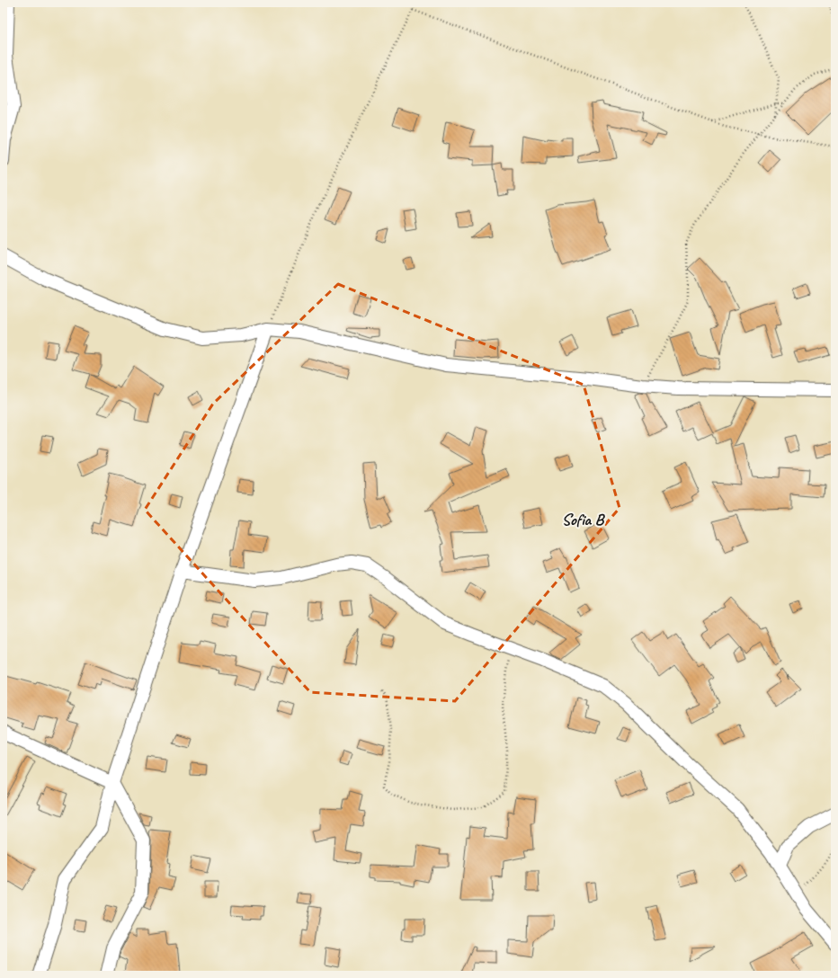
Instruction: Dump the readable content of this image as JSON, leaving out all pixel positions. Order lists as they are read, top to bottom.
{
  "districts": ["Sofia B"]
}
